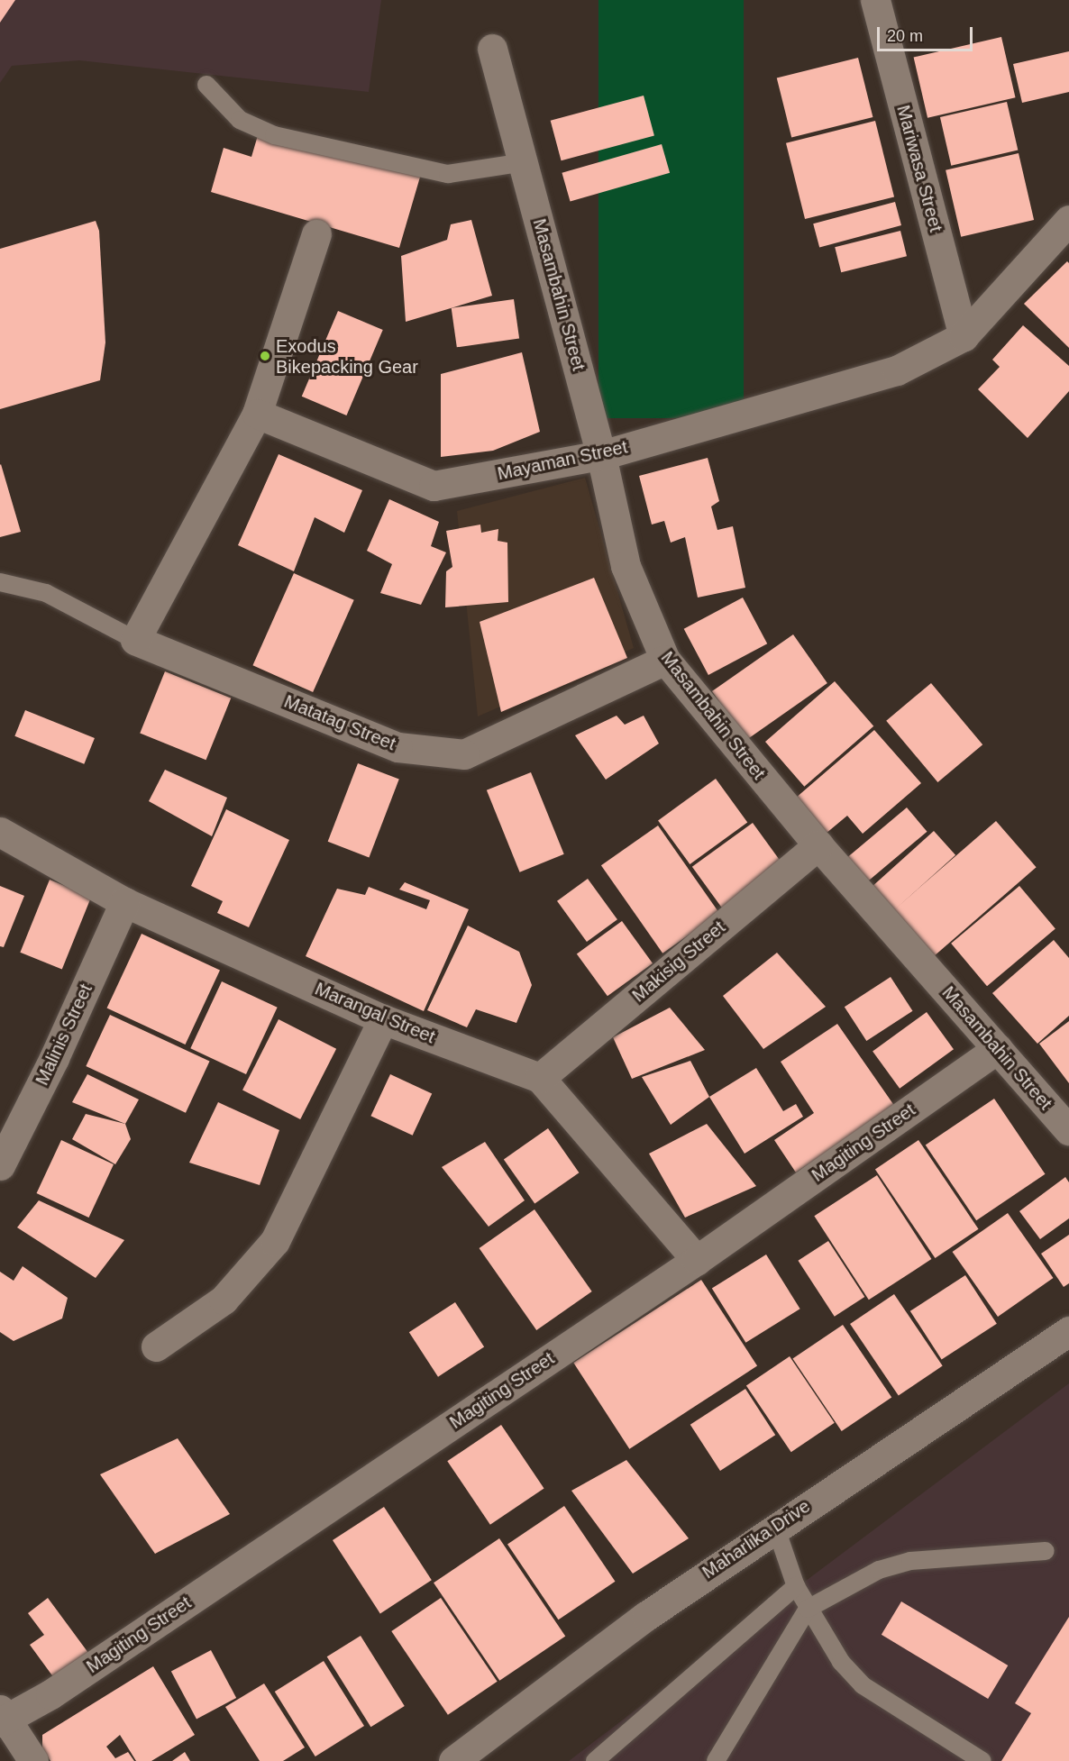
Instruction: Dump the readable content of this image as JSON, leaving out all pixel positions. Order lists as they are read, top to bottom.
{
  "streets": {
    "street": [
      "Mariwasa Street",
      "Masambahin Street",
      "Mayaman Street",
      "Matatag Street",
      "Makisig Street",
      "Marangal Street",
      "Malinis Street",
      "Magiting Street",
      "Maharlika Drive"
    ]
  },
  "crossings": [
    ["Mariwasa Street", "Mayaman Street"],
    ["Masambahin Street", "Mayaman Street"],
    ["Masambahin Street", "Matatag Street"],
    ["Masambahin Street", "Makisig Street"],
    ["Masambahin Street", "Magiting Street"],
    ["Makisig Street", "Marangal Street"],
    ["Marangal Street", "Malinis Street"],
    ["Marangal Street", "Magiting Street"]
  ],
  "places": ["Exodus Bikepacking Gear"],
  "scale_bar": "20 m"
}
